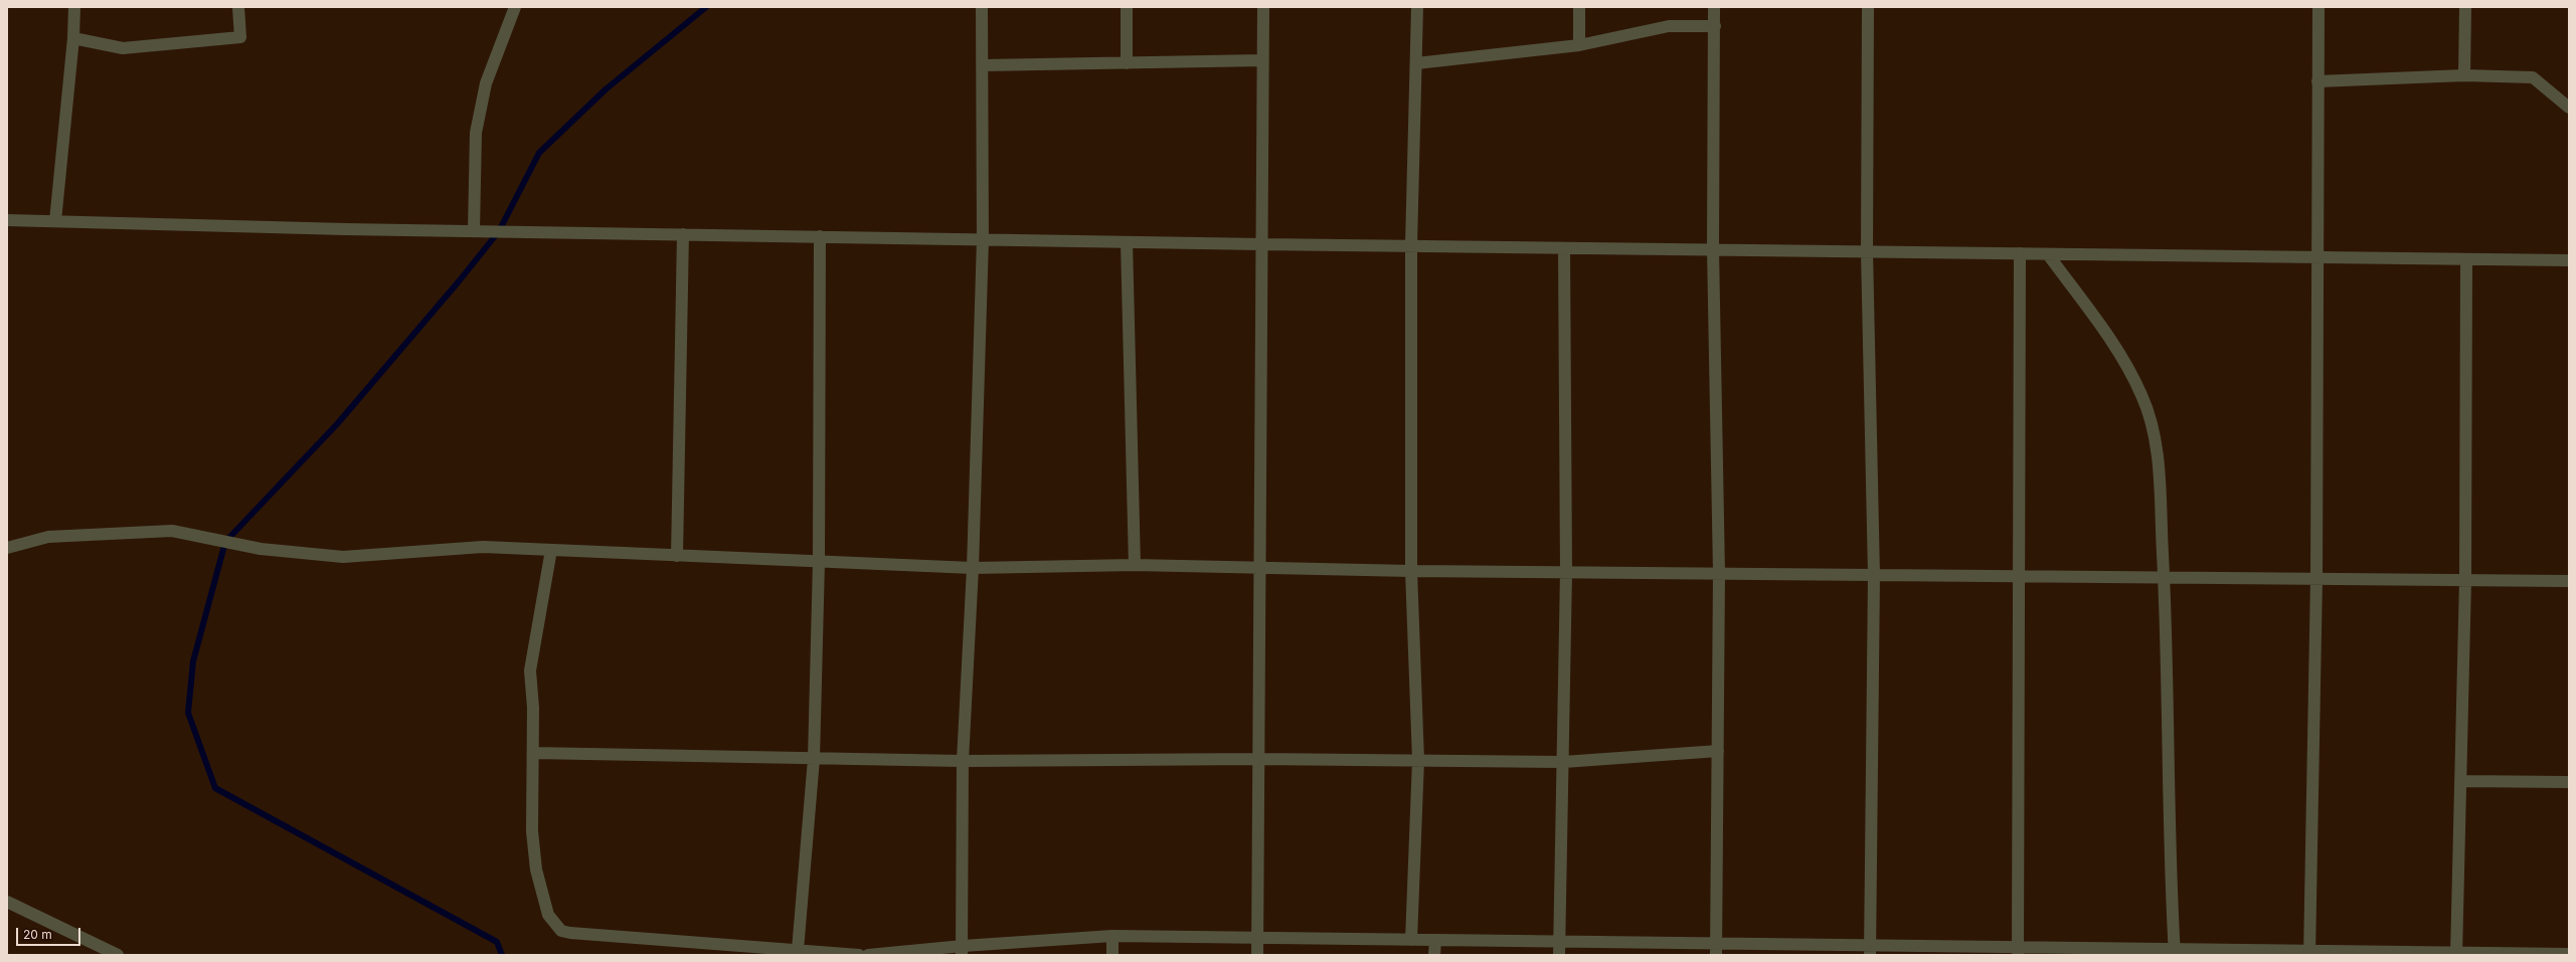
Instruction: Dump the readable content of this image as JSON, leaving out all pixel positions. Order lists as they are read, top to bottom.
{
  "scale_bar": "20 m"
}
